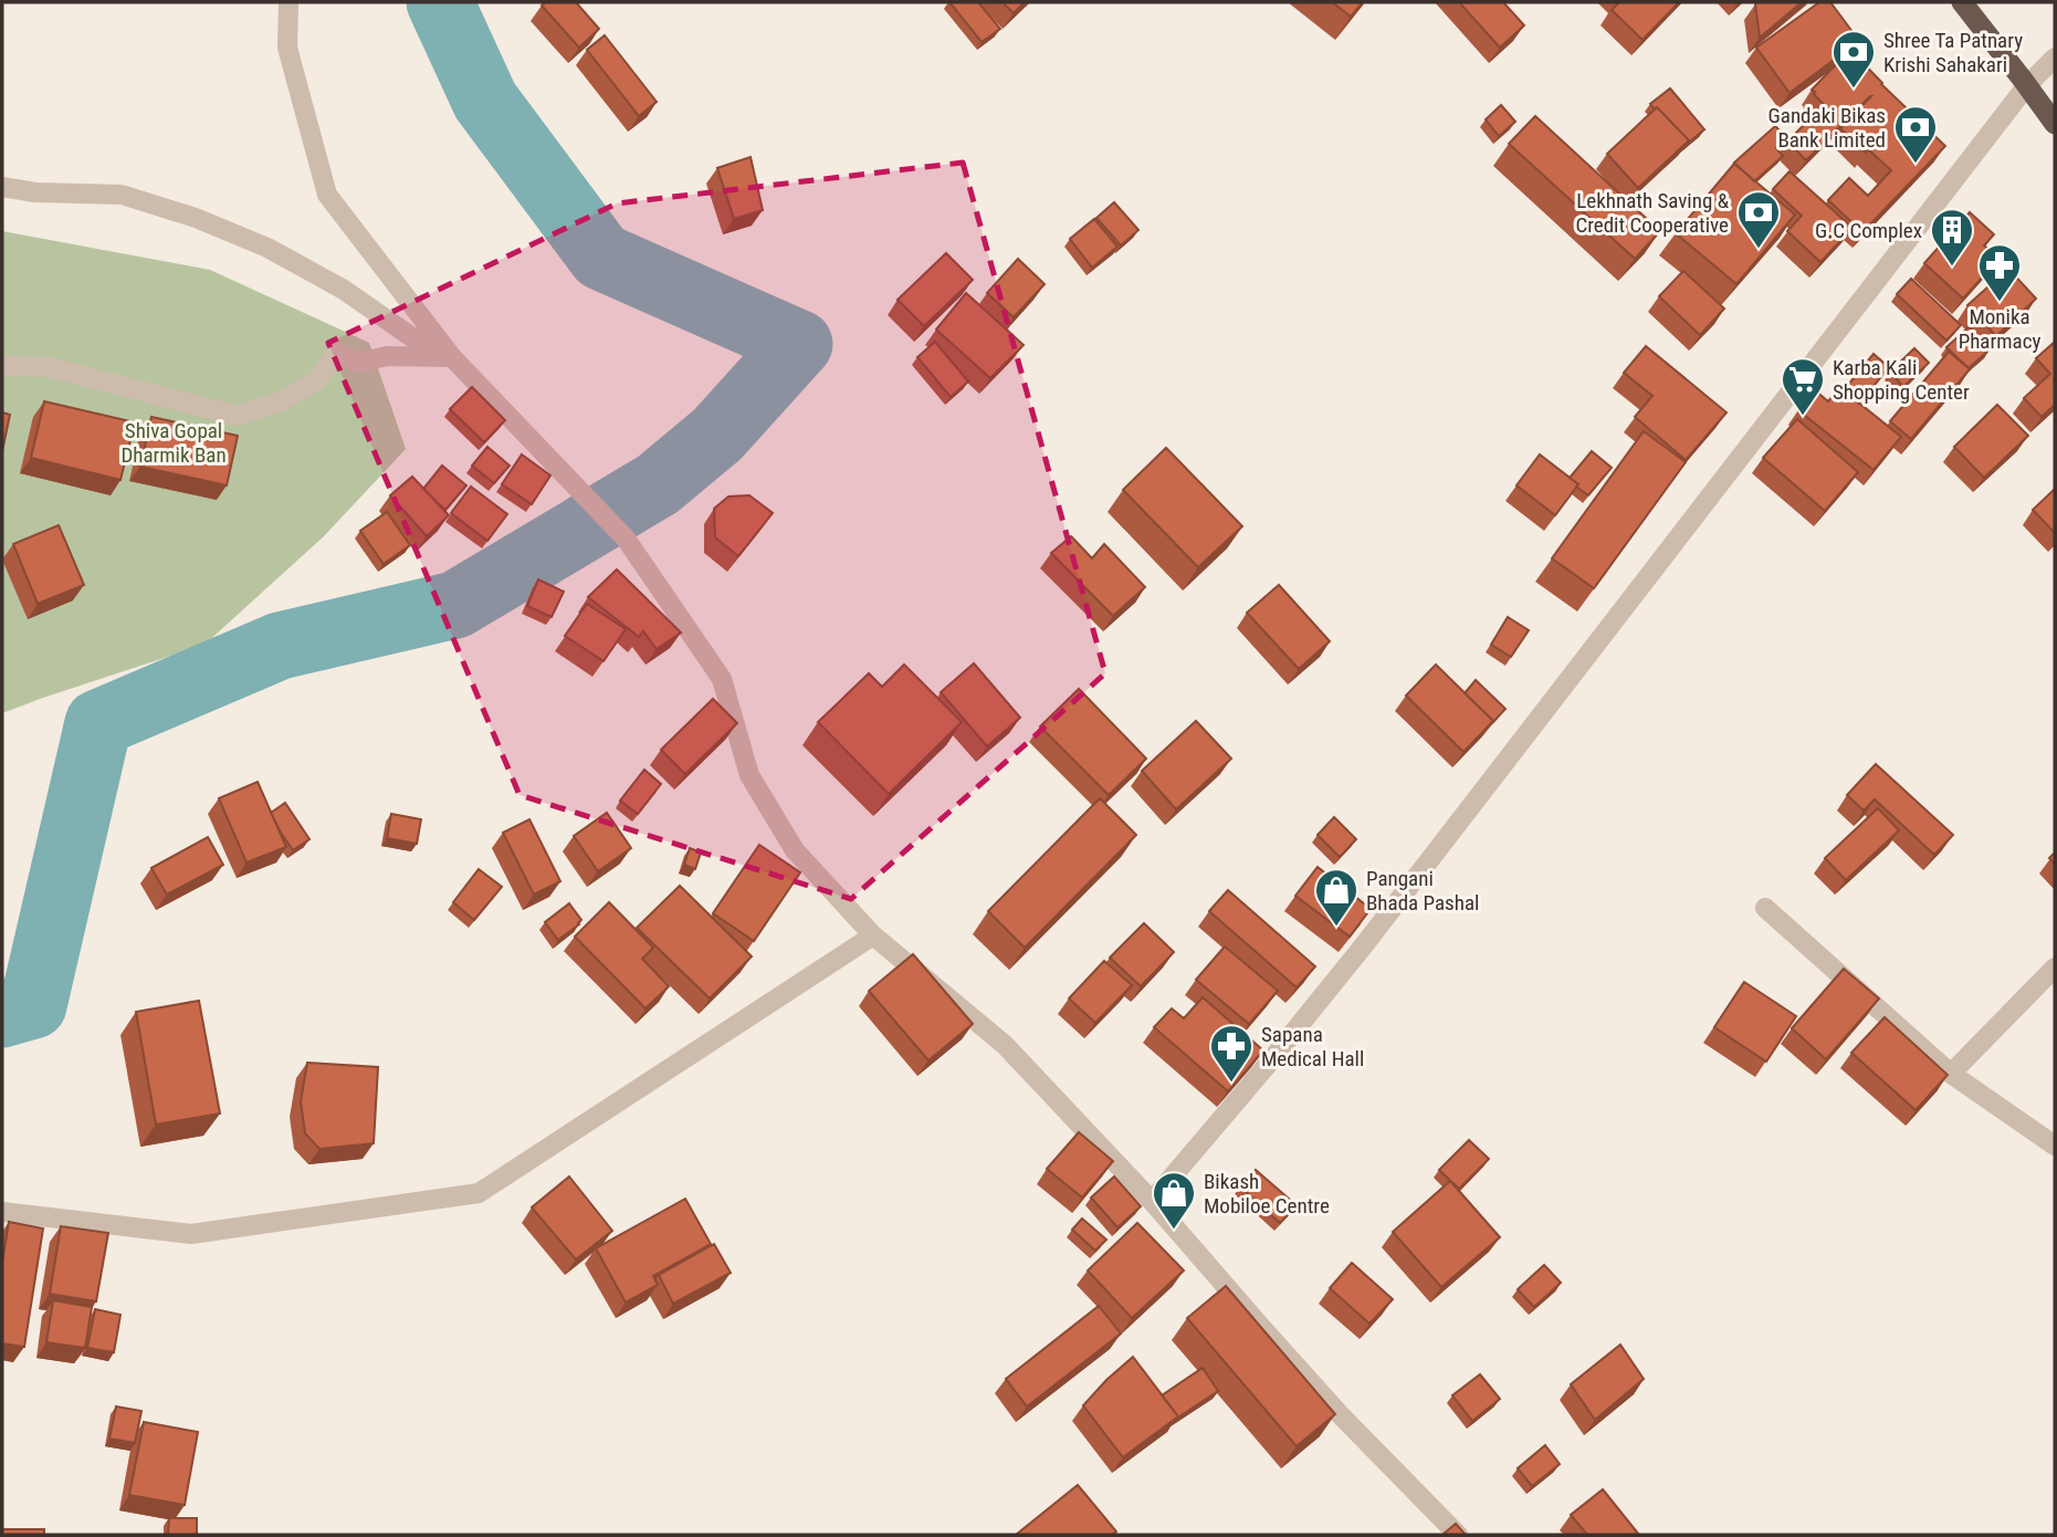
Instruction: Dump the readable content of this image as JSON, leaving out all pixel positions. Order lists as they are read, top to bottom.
{
  "parks": ["Shiva Gopal Dharmik Ban"],
  "places": {
    "bank": ["Shree Ta Patnary Krishi Sahakari", "Gandaki Bikas Bank Limited", "Lekhnath Saving & Credit Cooperative"],
    "building": ["G.C Complex"],
    "pharmacy": ["Monika Pharmacy", "Sapana Medical Hall"],
    "supermarket": ["Karba Kali Shopping Center"],
    "shop": ["Pangani Bhada Pashal", "Bikash Mobiloe Centre"]
  }
}
